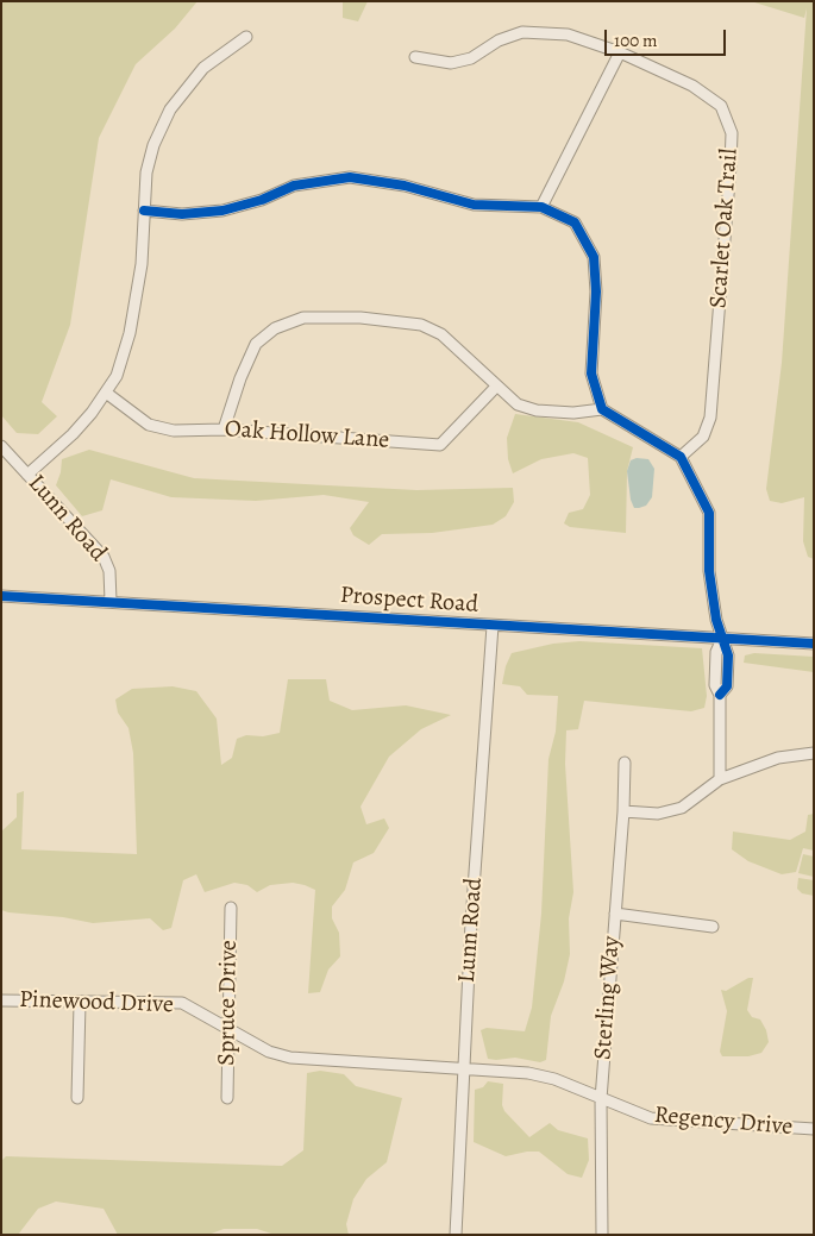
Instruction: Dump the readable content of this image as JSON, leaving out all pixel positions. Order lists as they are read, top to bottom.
{
  "streets": {
    "street": [
      "Scarlet Oak Trail",
      "Oak Hollow Lane",
      "Lunn Road",
      "Prospect Road",
      "Sterling Way",
      "Pinewood Drive",
      "Spruce Drive",
      "Regency Drive"
    ]
  },
  "crossings": [
    ["Lunn Road", "Prospect Road"],
    ["Lunn Road", "Pinewood Drive"],
    ["Lunn Road", "Regency Drive"],
    ["Sterling Way", "Regency Drive"],
    ["Pinewood Drive", "Spruce Drive"],
    ["Pinewood Drive", "Regency Drive"]
  ],
  "scale_bar": "100 m"
}
